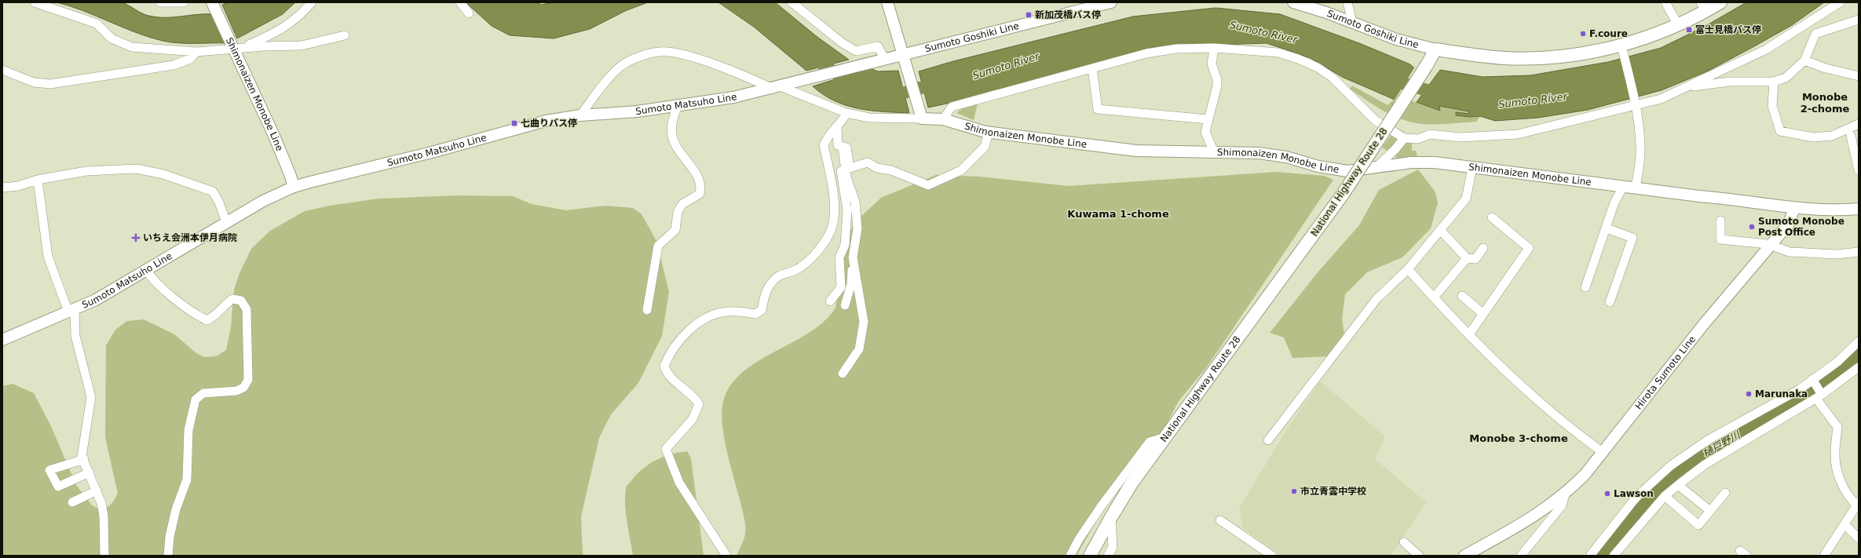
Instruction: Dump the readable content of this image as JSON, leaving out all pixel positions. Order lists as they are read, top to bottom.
{
  "streets": {
    "highway": ["National Highway Route 28"],
    "main road": [
      "Sumoto Goshiki Line",
      "Shimonaizen Monobe Line",
      "Sumoto Matsuho Line",
      "Hirota Sumoto Line"
    ]
  },
  "crossings": [
    ["Sumoto Goshiki Line", "Sumoto Matsuho Line"],
    ["Sumoto Goshiki Line", "National Highway Route 28"],
    ["Shimonaizen Monobe Line", "Sumoto Matsuho Line"],
    ["Shimonaizen Monobe Line", "Hirota Sumoto Line"]
  ],
  "districts": ["Monobe 2-chome", "Kuwama 1-chome", "Monobe 3-chome"],
  "water": ["Sumoto River", "樋戸野川"],
  "places": {
    "transit": ["新加茂橋バス停", "富士見橋バス停", "七曲りバス停"],
    "other": [
      "F.coure",
      "Sumoto Monobe Post Office",
      "Marunaka",
      "市立青雲中学校",
      "Lawson"
    ],
    "health": ["いちえ会洲本伊月病院"]
  }
}
